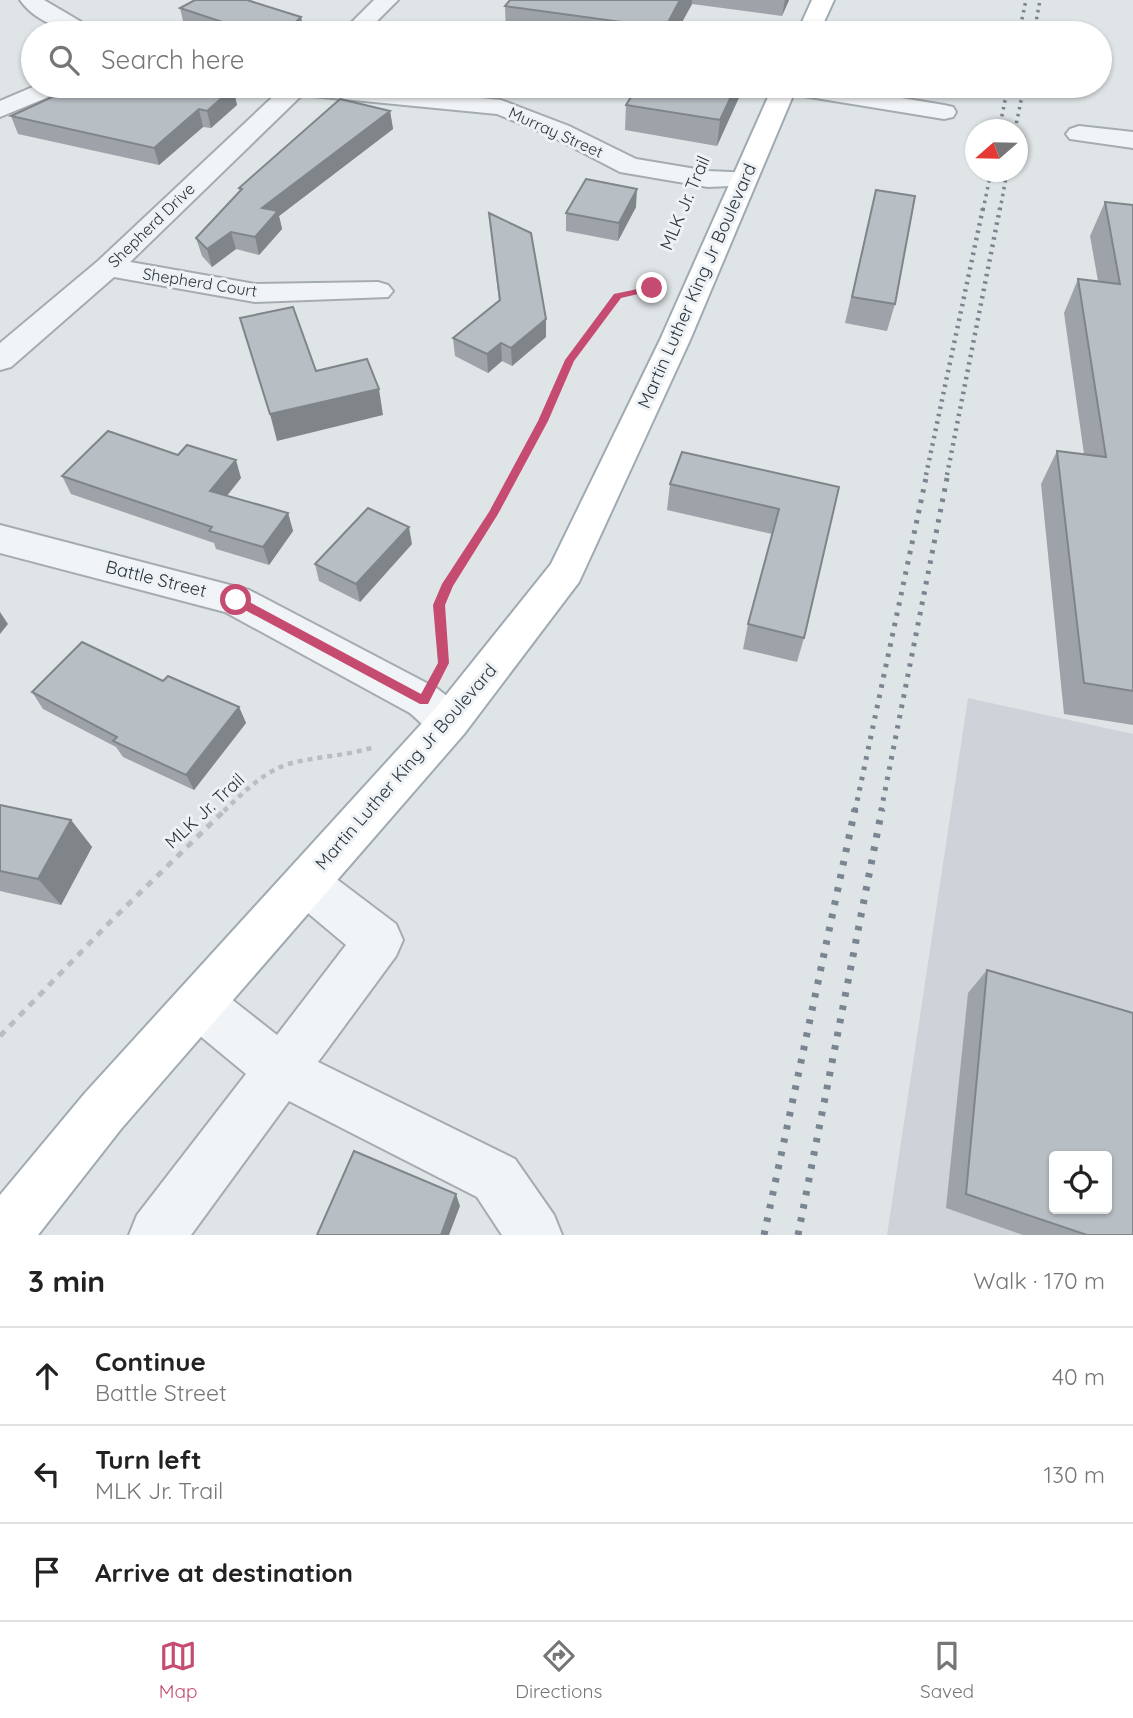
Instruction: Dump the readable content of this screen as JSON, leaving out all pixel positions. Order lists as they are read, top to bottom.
{
  "streets": {
    "main road": ["Martin Luther King Jr Boulevard"],
    "street": [
      "Murray Street",
      "Shepherd Drive",
      "Shepherd Court",
      "Battle Street"
    ],
    "path": ["MLK Jr. Trail"]
  },
  "crossings": [
    ["Murray Street", "Martin Luther King Jr Boulevard"],
    ["MLK Jr. Trail", "Martin Luther King Jr Boulevard"],
    ["MLK Jr. Trail", "Battle Street"],
    ["Shepherd Drive", "Shepherd Court"],
    ["Martin Luther King Jr Boulevard", "Battle Street"]
  ],
  "north": "left",
  "page": {
    "search": "Search here",
    "heading": ["3 min", "Walk · 170 m"],
    "list": [
      ["Continue", "Battle Street", "40 m"],
      ["Turn left", "MLK Jr. Trail", "130 m"],
      "Arrive at destination"
    ],
    "nav": ["Map", "Directions", "Saved"]
  }
}
